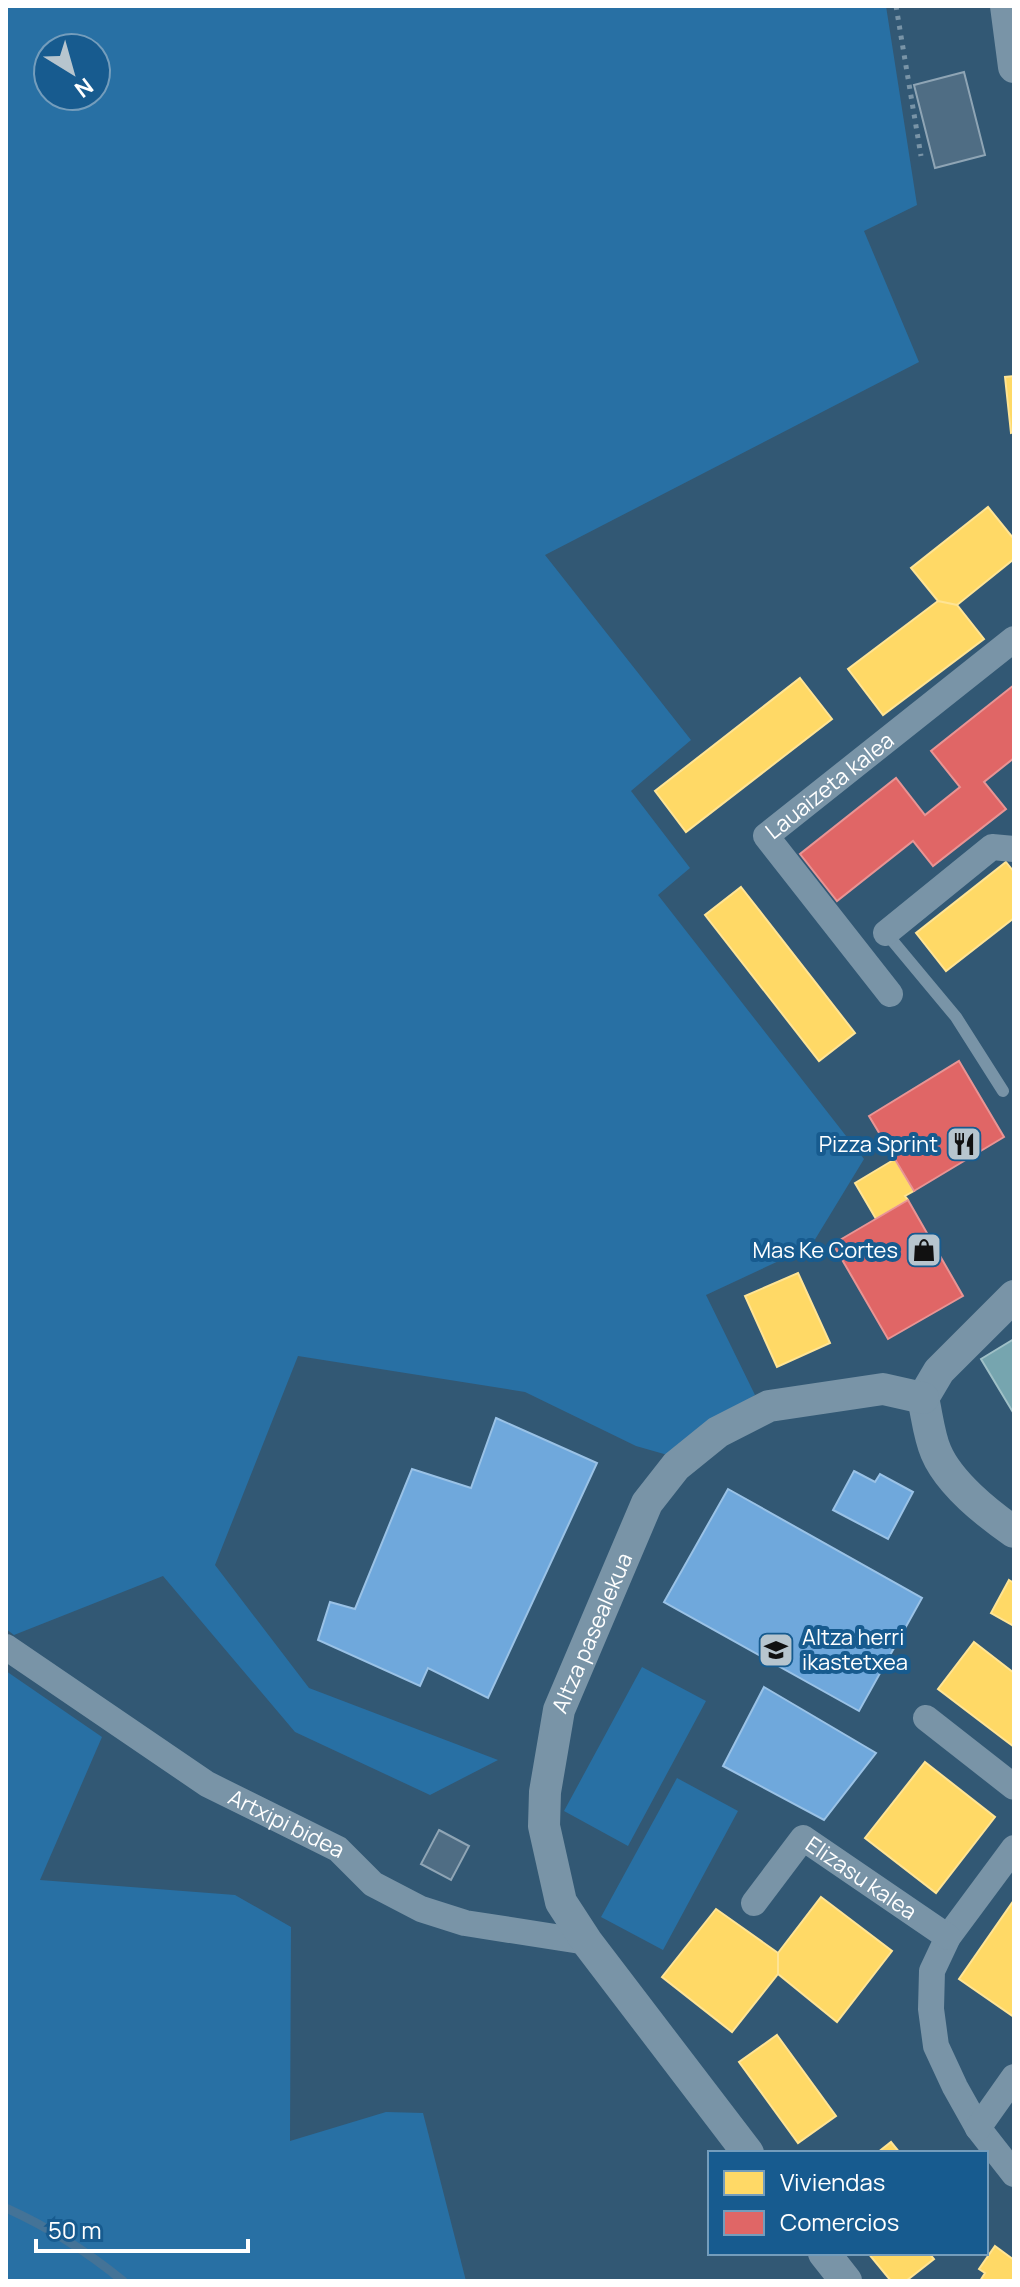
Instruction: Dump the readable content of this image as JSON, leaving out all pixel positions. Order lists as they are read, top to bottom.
{
  "streets": {
    "street": [
      "Lauaizeta kalea",
      "Altza pasealekua",
      "Artxipi bidea",
      "Elizasu kalea"
    ]
  },
  "crossings": [
    ["Altza pasealekua", "Artxipi bidea"]
  ],
  "places": {
    "restaurant": ["Pizza Sprint"],
    "shop": ["Mas Ke Cortes"],
    "school or university": ["Altza herri ikastetxea"]
  },
  "legend": ["Viviendas", "Comercios"],
  "scale_bar": "50 m",
  "north": "bottom right"
}
